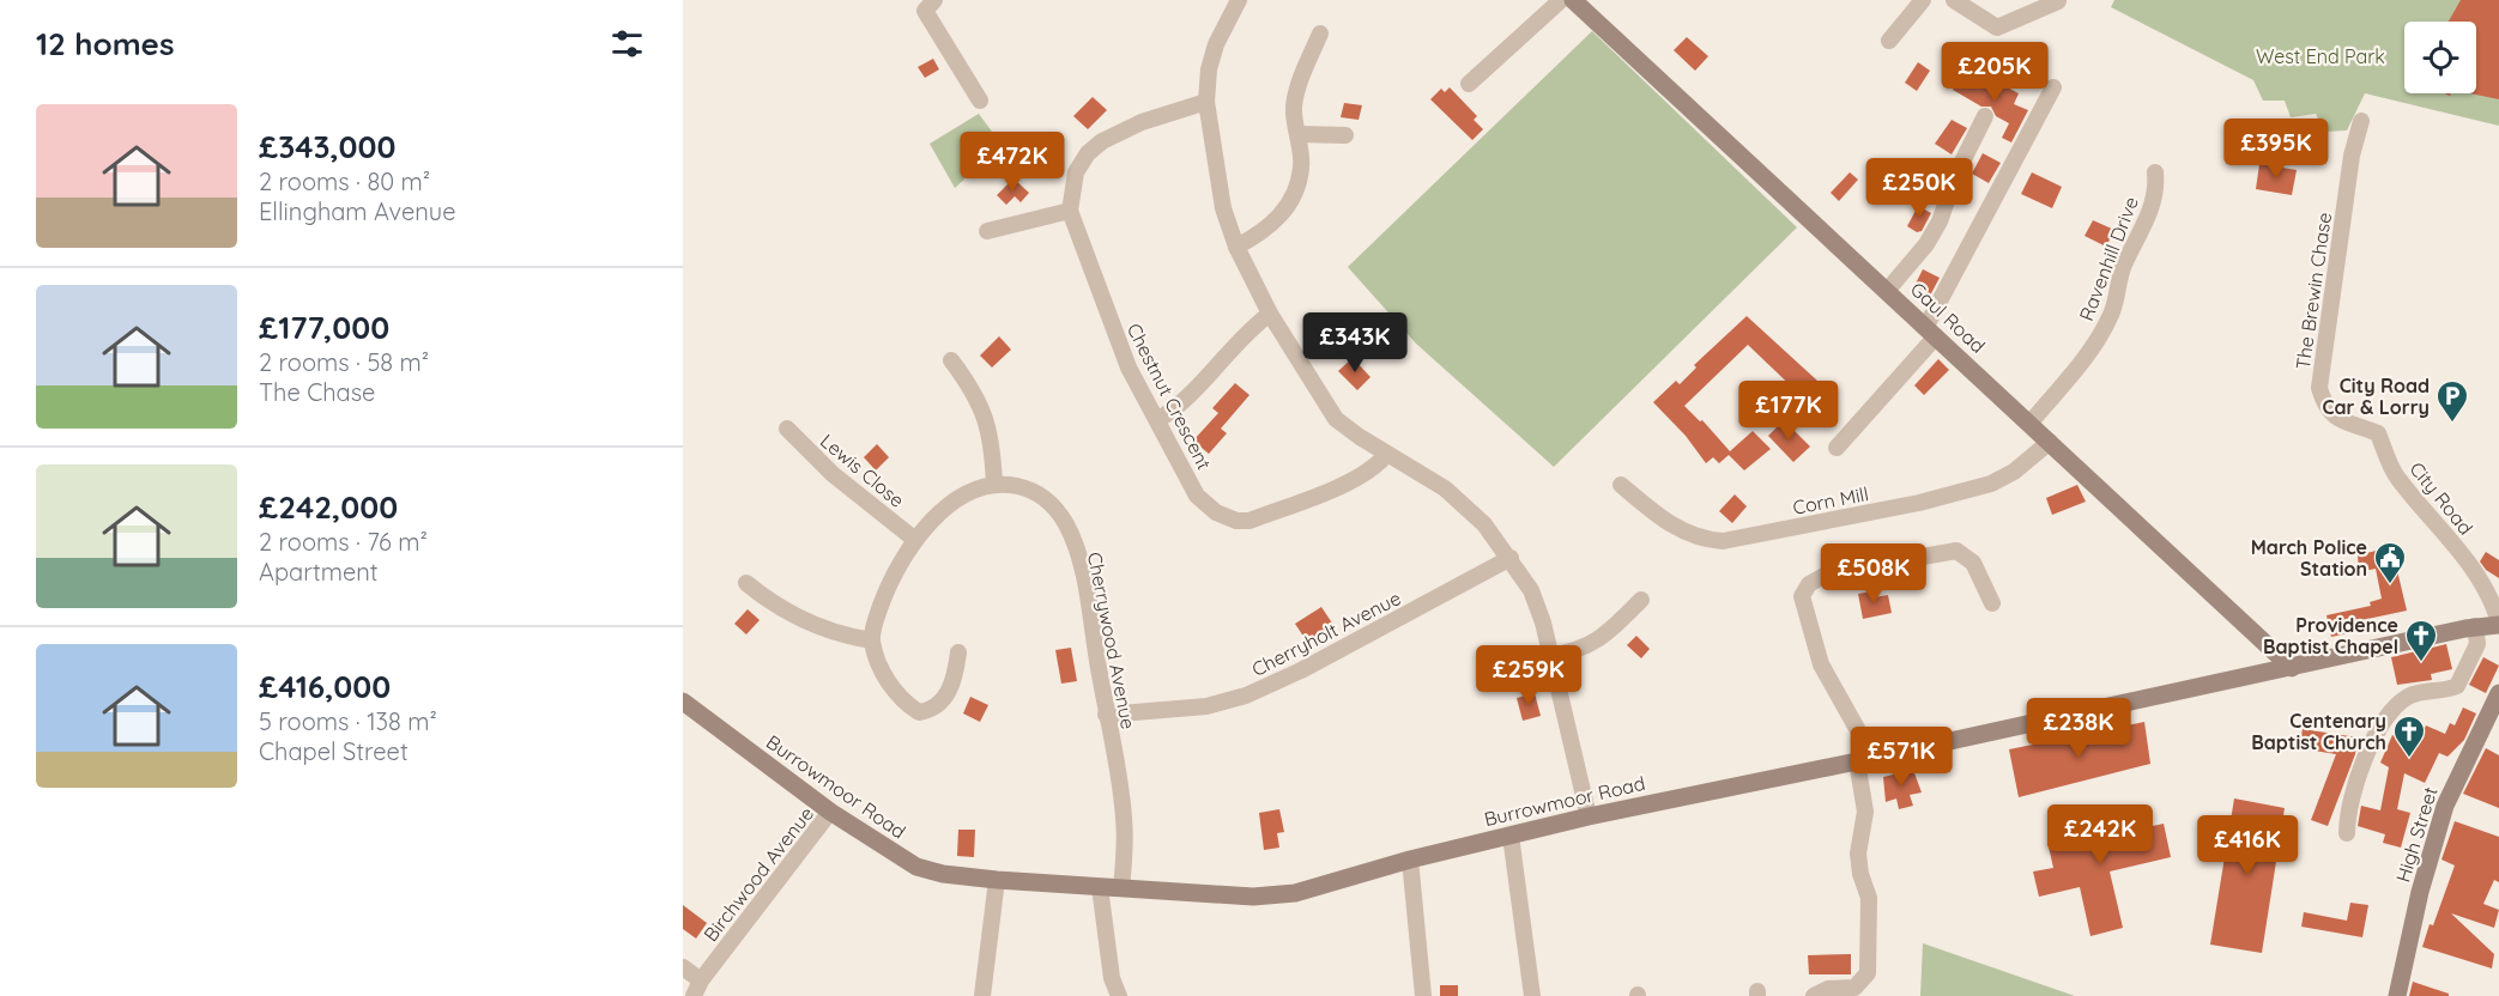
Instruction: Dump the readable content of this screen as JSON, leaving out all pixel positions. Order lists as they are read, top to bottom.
{
  "streets": {
    "street": [
      "Ravenhill Drive",
      "The Brewin Chase",
      "Gaul Road",
      "Chestnut Crescent",
      "Lewis Close",
      "City Road",
      "Corn Mill",
      "Cherryholt Avenue",
      "Cherrywood Avenue",
      "Burrowmoor Road",
      "High Street",
      "Birchwood Avenue"
    ]
  },
  "crossings": [
    ["Ravenhill Drive", "Gaul Road"],
    ["The Brewin Chase", "City Road"],
    ["Gaul Road", "Corn Mill"],
    ["Gaul Road", "Burrowmoor Road"],
    ["Lewis Close", "Cherrywood Avenue"],
    ["City Road", "Burrowmoor Road"],
    ["Cherryholt Avenue", "Cherrywood Avenue"],
    ["Cherrywood Avenue", "Burrowmoor Road"],
    ["Burrowmoor Road", "Birchwood Avenue"]
  ],
  "parks": ["West End Park"],
  "places": {
    "parking": ["City Road Car & Lorry"],
    "public building": ["March Police Station"],
    "church": ["Providence Baptist Chapel", "Centenary Baptist Church"]
  },
  "page": {
    "heading": "12 homes",
    "price": [
      "£205K",
      "£395K",
      "£472K",
      "£250K",
      "£343K",
      "£177K",
      "£508K",
      "£259K",
      "£238K",
      "£571K",
      "£242K",
      "£416K"
    ],
    "list": [
      {
        "name": "£343,000",
        "note": "2 rooms · 80 m² · Ellingham Avenue"
      },
      {
        "name": "£177,000",
        "note": "2 rooms · 58 m² · The Chase"
      },
      {
        "name": "£242,000",
        "note": "2 rooms · 76 m² · Apartment"
      },
      {
        "name": "£416,000",
        "note": "5 rooms · 138 m² · Chapel Street"
      }
    ]
  }
}
